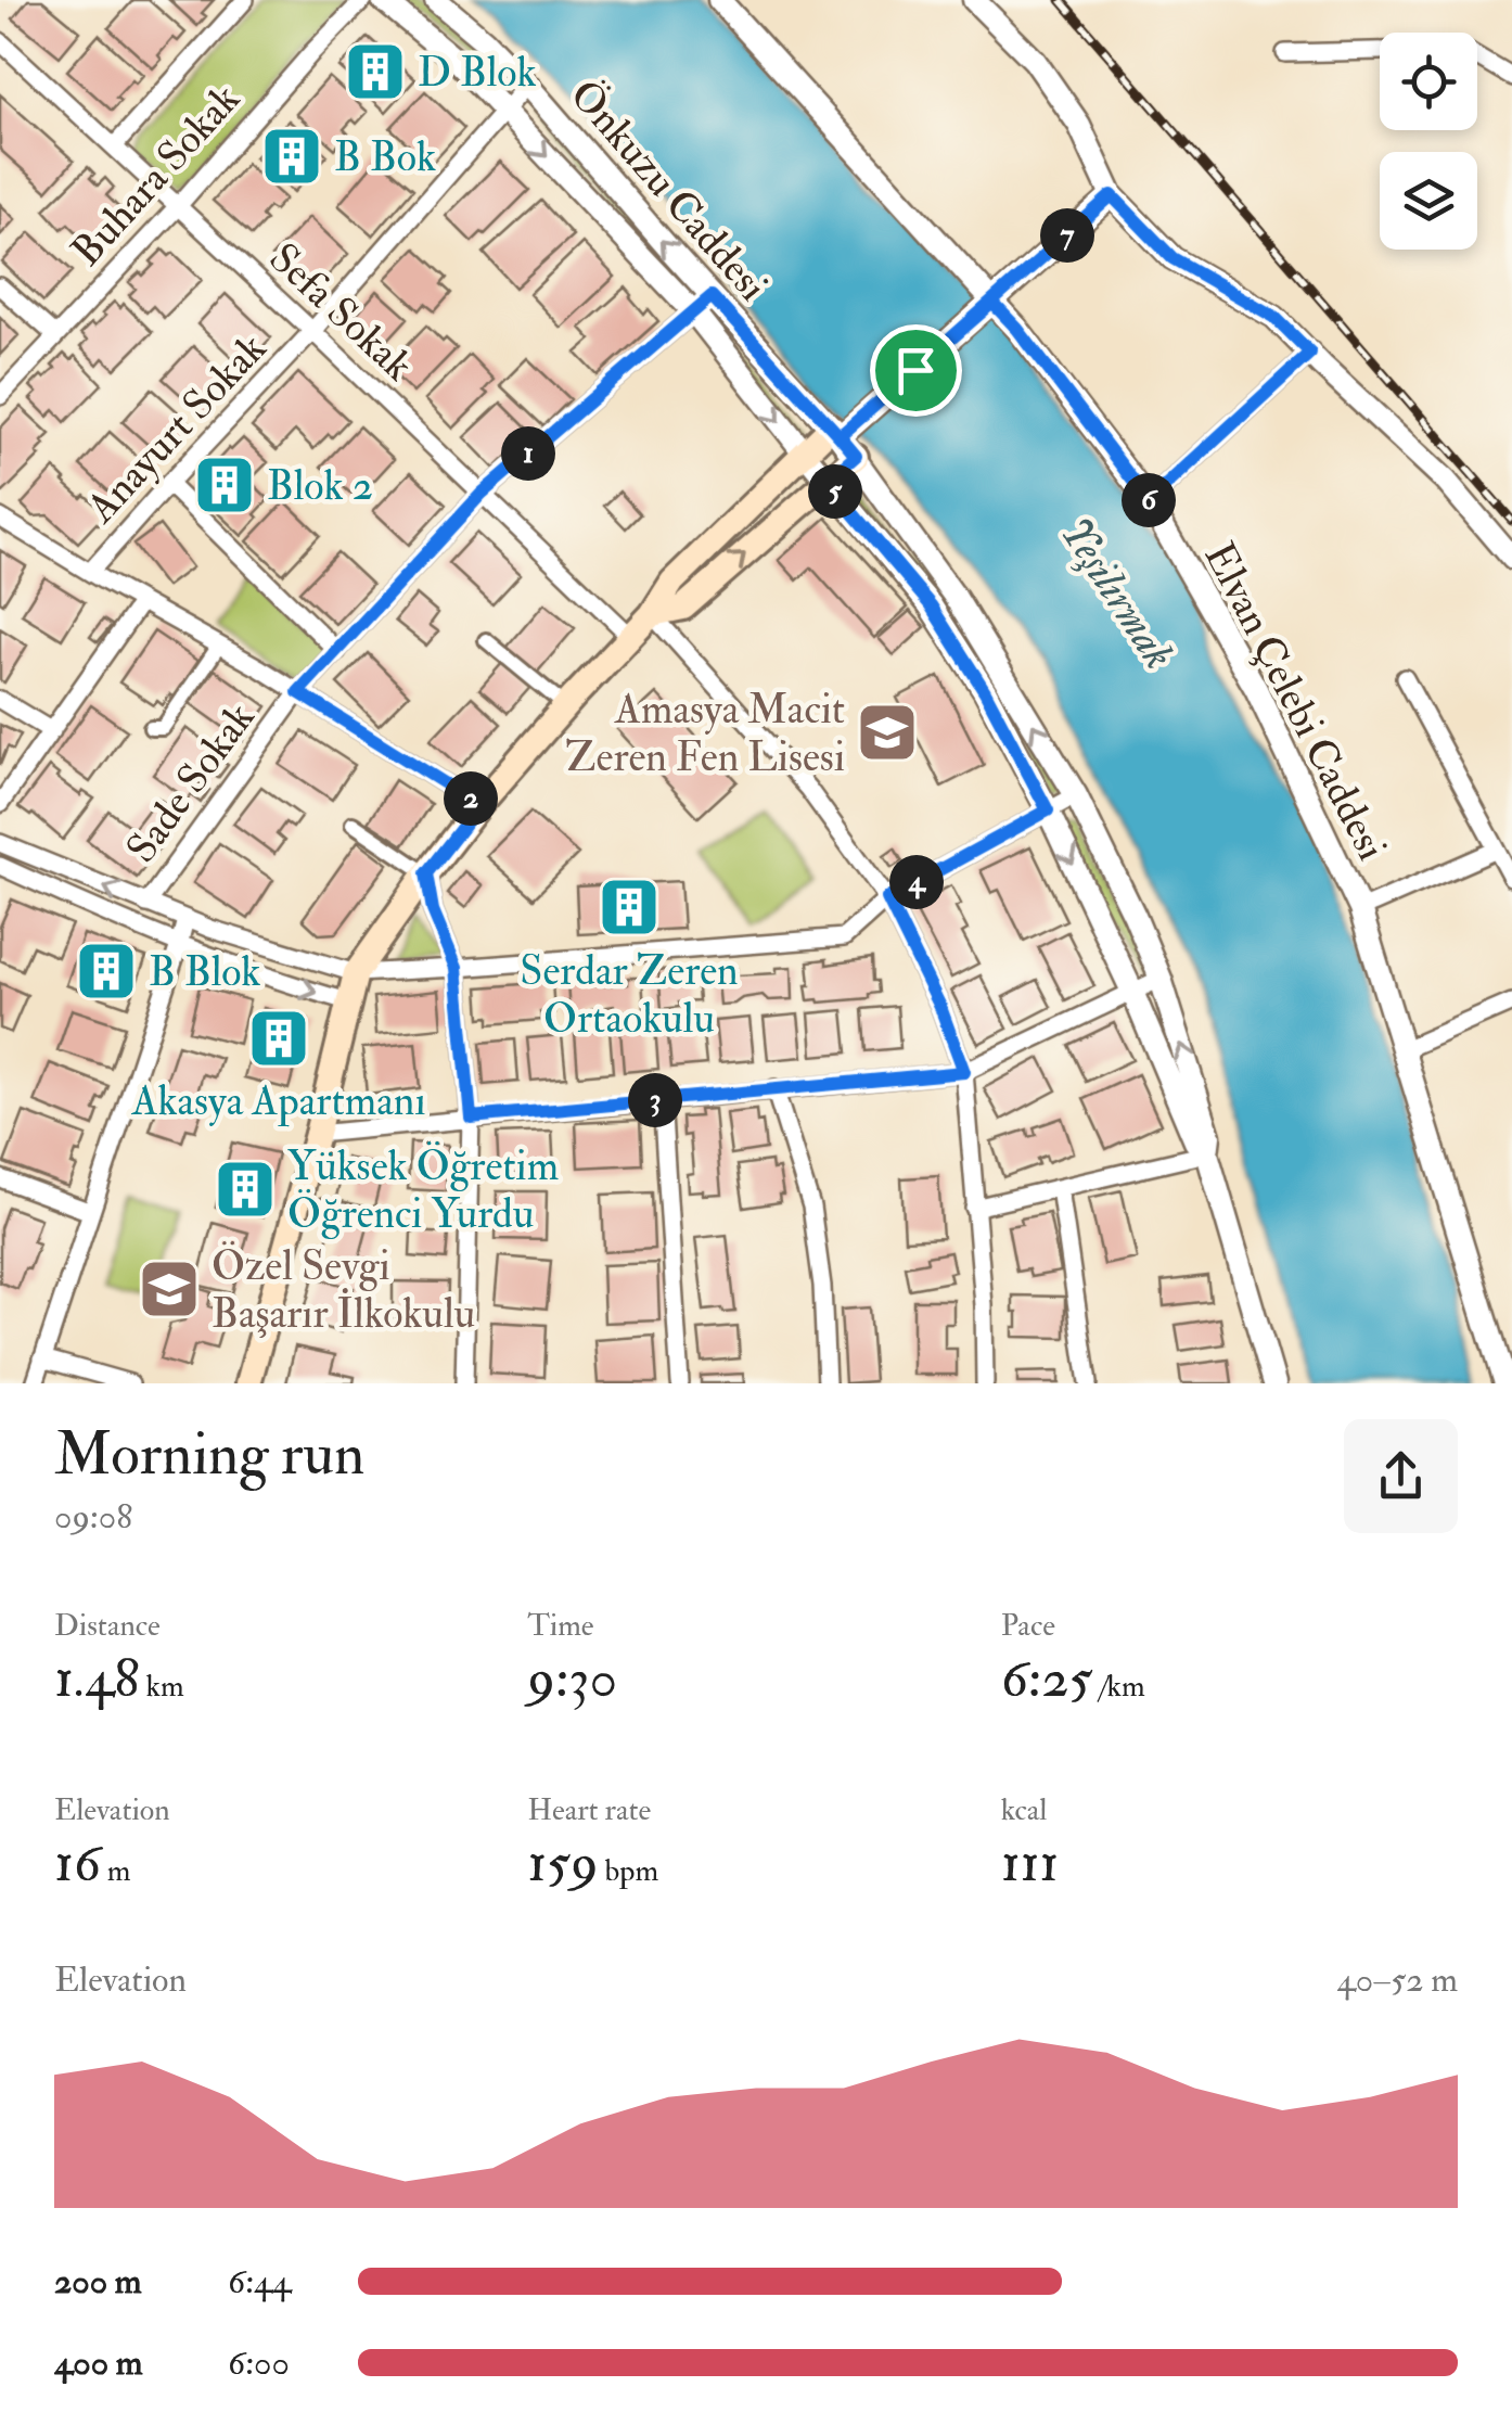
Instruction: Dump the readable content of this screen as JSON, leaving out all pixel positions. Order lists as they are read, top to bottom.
{
  "streets": {
    "street": [
      "Buhara Sokak",
      "Önkuzu Caddesi",
      "Sefa Sokak",
      "Anayurt Sokak",
      "Elvan Çelebi Caddesi",
      "Sade Sokak"
    ]
  },
  "crossings": [
    ["Buhara Sokak", "Sefa Sokak"],
    ["Önkuzu Caddesi", "Anayurt Sokak"],
    ["Önkuzu Caddesi", "Sade Sokak"],
    ["Sefa Sokak", "Anayurt Sokak"],
    ["Sefa Sokak", "Sade Sokak"]
  ],
  "water": ["Yeşilırmak"],
  "places": {
    "building": [
      "D Blok",
      "B Bok",
      "Blok 2",
      "Serdar Zeren Ortaokulu",
      "B Blok",
      "Akasya Apartmanı",
      "Yüksek Öğretim Öğrenci Yurdu"
    ],
    "school or university": ["Amasya Macit Zeren Fen Lisesi", "Özel Sevgi Başarır İlkokulu"]
  },
  "page": {
    "pins": [
      "7",
      "1",
      "5",
      "6",
      "2",
      "4",
      "3"
    ],
    "heading": ["Morning run", "09:08"],
    "stats": [
      ["Distance", "1.48 km"],
      ["Time", "9:30"],
      ["Pace", "6:25 /km"],
      ["Elevation", "16 m"],
      ["Heart rate", "159 bpm"],
      ["kcal", "111"]
    ],
    "chart": ["Elevation", "40–52 m"],
    "list": [
      {
        "name": "200 m",
        "note": "6:44"
      },
      {
        "name": "400 m",
        "note": "6:00"
      }
    ]
  }
}
